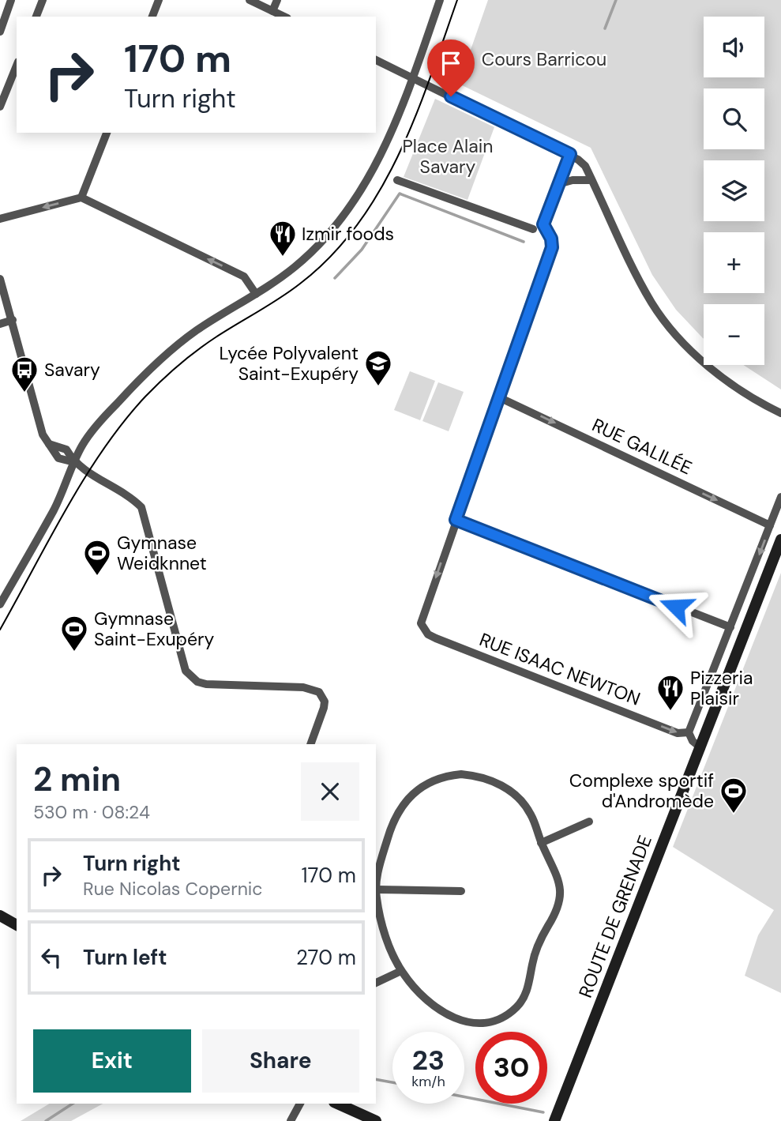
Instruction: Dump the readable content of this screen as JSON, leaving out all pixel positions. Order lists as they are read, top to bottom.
{
  "streets": {
    "main road": ["ROUTE DE GRENADE"],
    "street": ["RUE GALILÉE", "RUE ISAAC NEWTON"]
  },
  "one_way": ["RUE GALILÉE"],
  "parks": ["Cours Barricou", "Place Alain Savary"],
  "places": {
    "restaurant": ["Izmir foods", "Pizzeria Plaisir"],
    "school or university": ["Lycée Polyvalent Saint-Exupéry"],
    "bus stop": ["Savary"],
    "sports": ["Gymnase Weidknnet", "Gymnase Saint-Exupéry", "Complexe sportif d'Andromède"]
  },
  "page": {
    "map_buttons": ["+", "−"],
    "turn": ["170 m", "Turn right"],
    "heading": ["2 min", "530 m · 08:24"],
    "list": [
      {
        "name": "Turn right",
        "note": "Rue Nicolas Copernic",
        "value": "170 m"
      },
      {
        "name": "Turn left",
        "value": "270 m"
      }
    ],
    "buttons": ["Exit", "Share"],
    "speed": "23 km/h",
    "limit": "30"
  }
}
